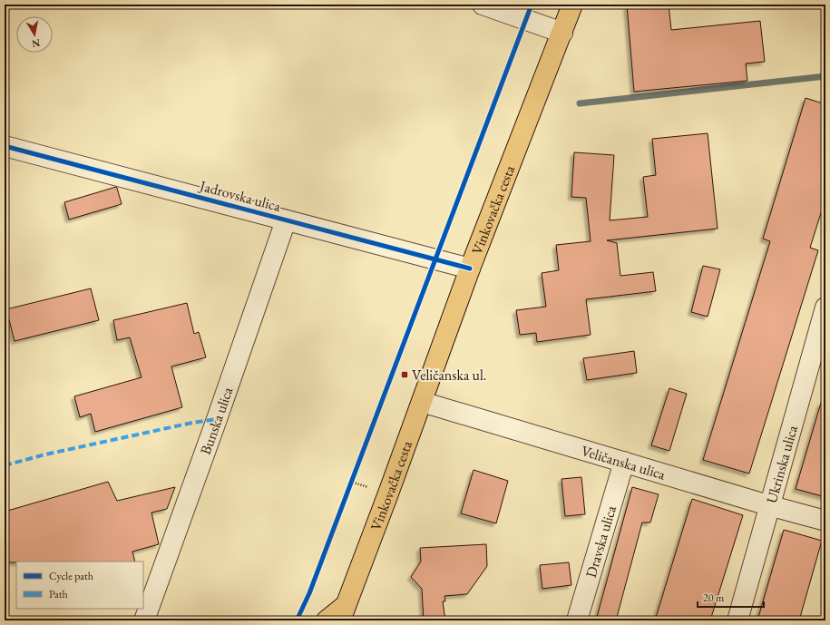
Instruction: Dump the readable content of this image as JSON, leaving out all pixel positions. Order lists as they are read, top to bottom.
{
  "streets": {
    "main road": ["Vinkovačka cesta"],
    "street": [
      "Jadrovska ulica",
      "Bunska ulica",
      "Veličanska ulica",
      "Ukrinska ulica",
      "Dravska ulica"
    ]
  },
  "crossings": [
    ["Jadrovska ulica", "Vinkovačka cesta"],
    ["Jadrovska ulica", "Bunska ulica"],
    ["Vinkovačka cesta", "Veličanska ulica"],
    ["Veličanska ulica", "Ukrinska ulica"],
    ["Veličanska ulica", "Dravska ulica"]
  ],
  "places": {
    "transit": ["Veličanska ul."]
  },
  "legend": ["Cycle path", "Path"],
  "scale_bar": "20 m",
  "north": "bottom"
}
